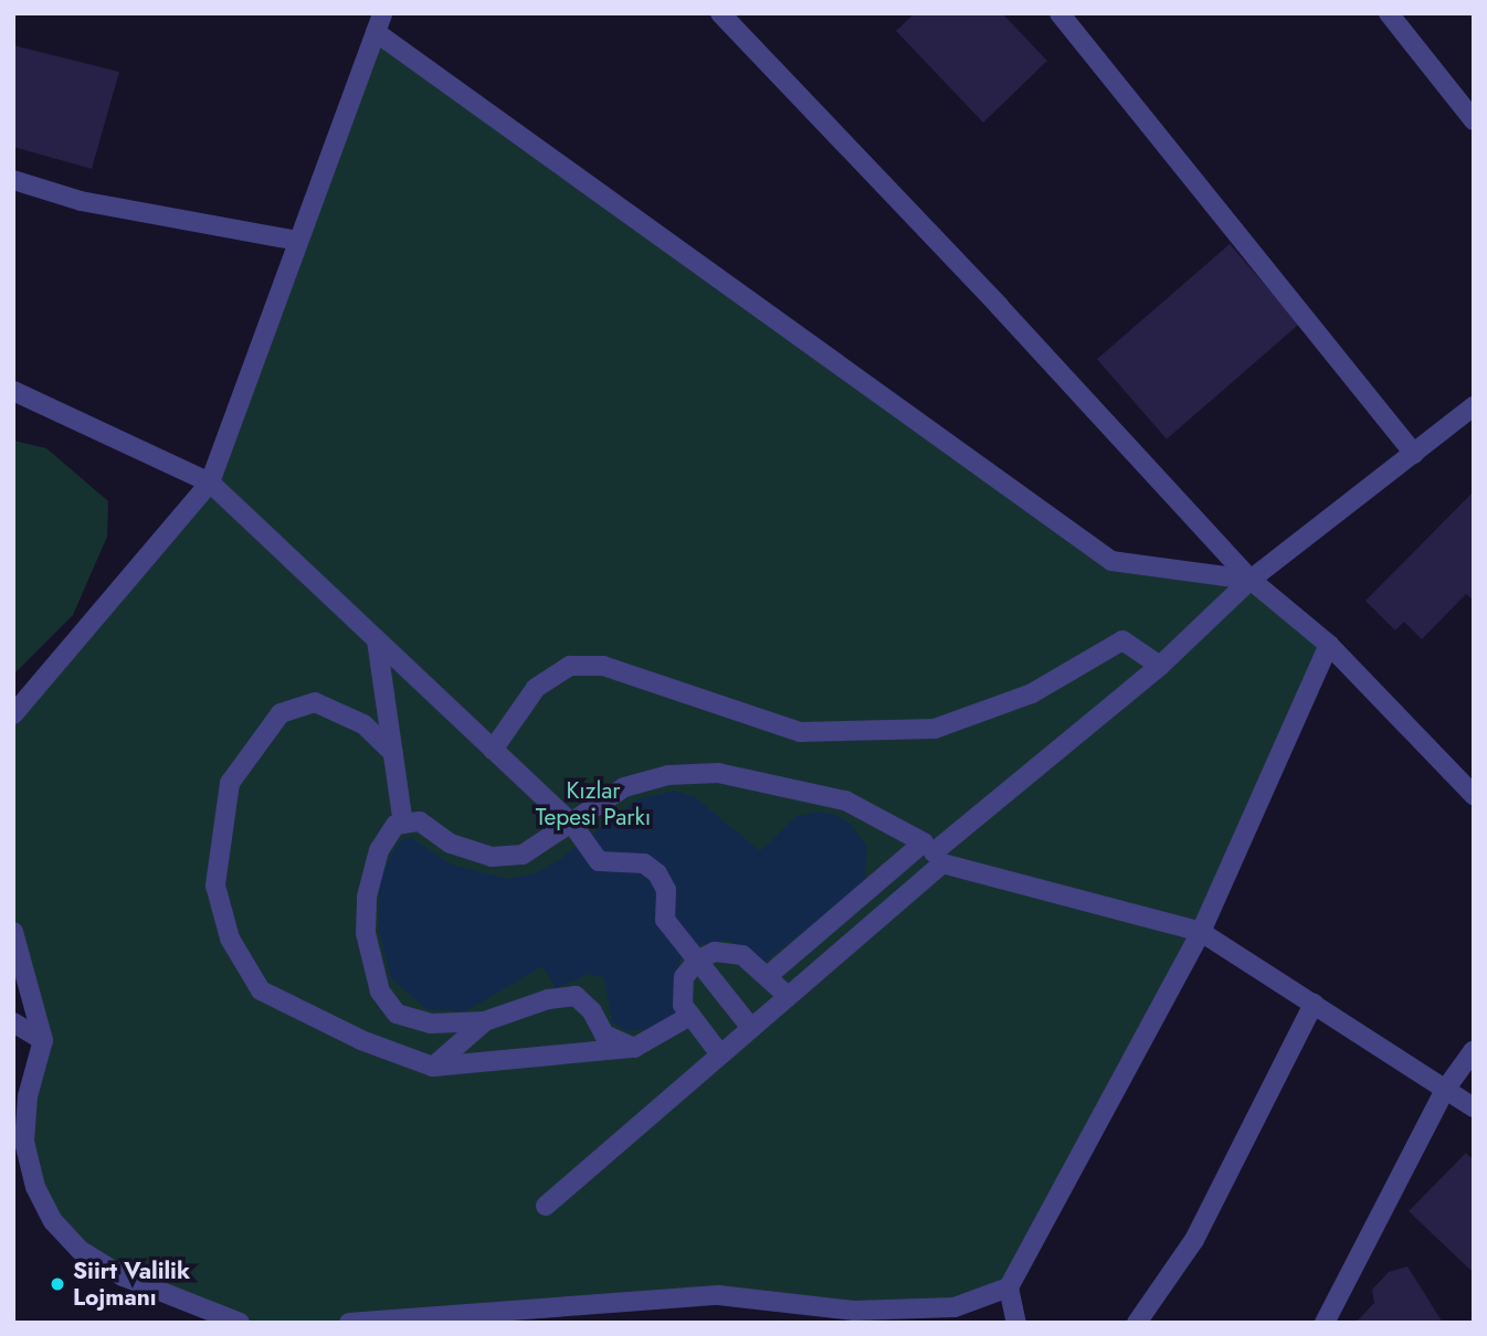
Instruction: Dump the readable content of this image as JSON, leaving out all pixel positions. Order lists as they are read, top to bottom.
{
  "parks": ["Kızlar Tepesi Parkı"],
  "places": ["Siirt Valilik Lojmanı"]
}
